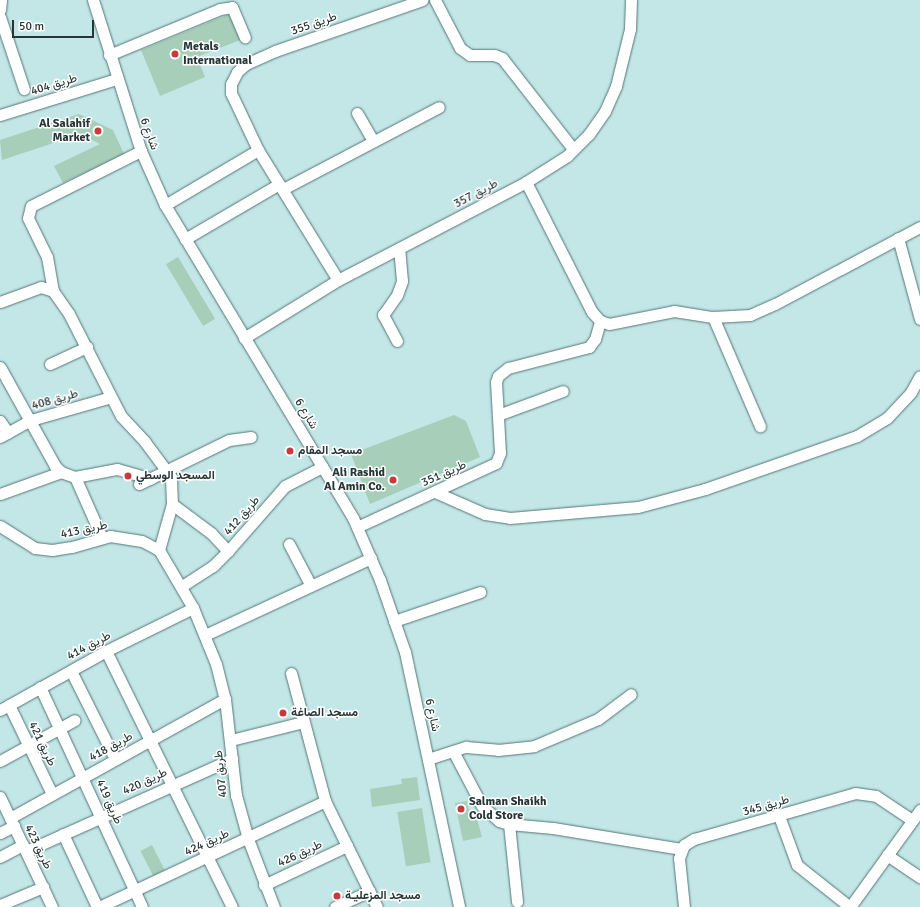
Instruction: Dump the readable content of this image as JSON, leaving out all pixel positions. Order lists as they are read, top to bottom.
{
  "streets": {
    "street": [
      "طريق 355",
      "طريق 404",
      "شارع 6",
      "طريق 357",
      "طريق 408",
      "طريق 351",
      "طريق 412",
      "طريق 413",
      "طريق 414",
      "طريق 421",
      "طريق 418",
      "طريق 407",
      "طريق 420",
      "طريق 419",
      "طريق 345",
      "طريق 424",
      "طريق 423",
      "طريق 426"
    ]
  },
  "crossings": [
    ["طريق 404", "شارع 6"],
    ["شارع 6", "طريق 357"],
    ["شارع 6", "طريق 351"],
    ["شارع 6", "طريق 412"],
    ["طريق 414", "طريق 421"],
    ["طريق 414", "طريق 407"],
    ["طريق 414", "طريق 419"],
    ["طريق 421", "طريق 418"],
    ["طريق 418", "طريق 407"],
    ["طريق 418", "طريق 419"],
    ["طريق 418", "طريق 423"],
    ["طريق 407", "طريق 420"],
    ["طريق 407", "طريق 424"],
    ["طريق 407", "طريق 426"],
    ["طريق 420", "طريق 419"],
    ["طريق 420", "طريق 423"],
    ["طريق 419", "طريق 424"]
  ],
  "places": [
    "Metals International",
    "Al Salahif Market",
    "مسجد المقام",
    "المسجد الوسطي",
    "Ali Rashid Al Amin Co.",
    "مسجد الصاغة",
    "Salman Shaikh Cold Store",
    "مسجد المزعليـة"
  ],
  "scale_bar": "50 m"
}
